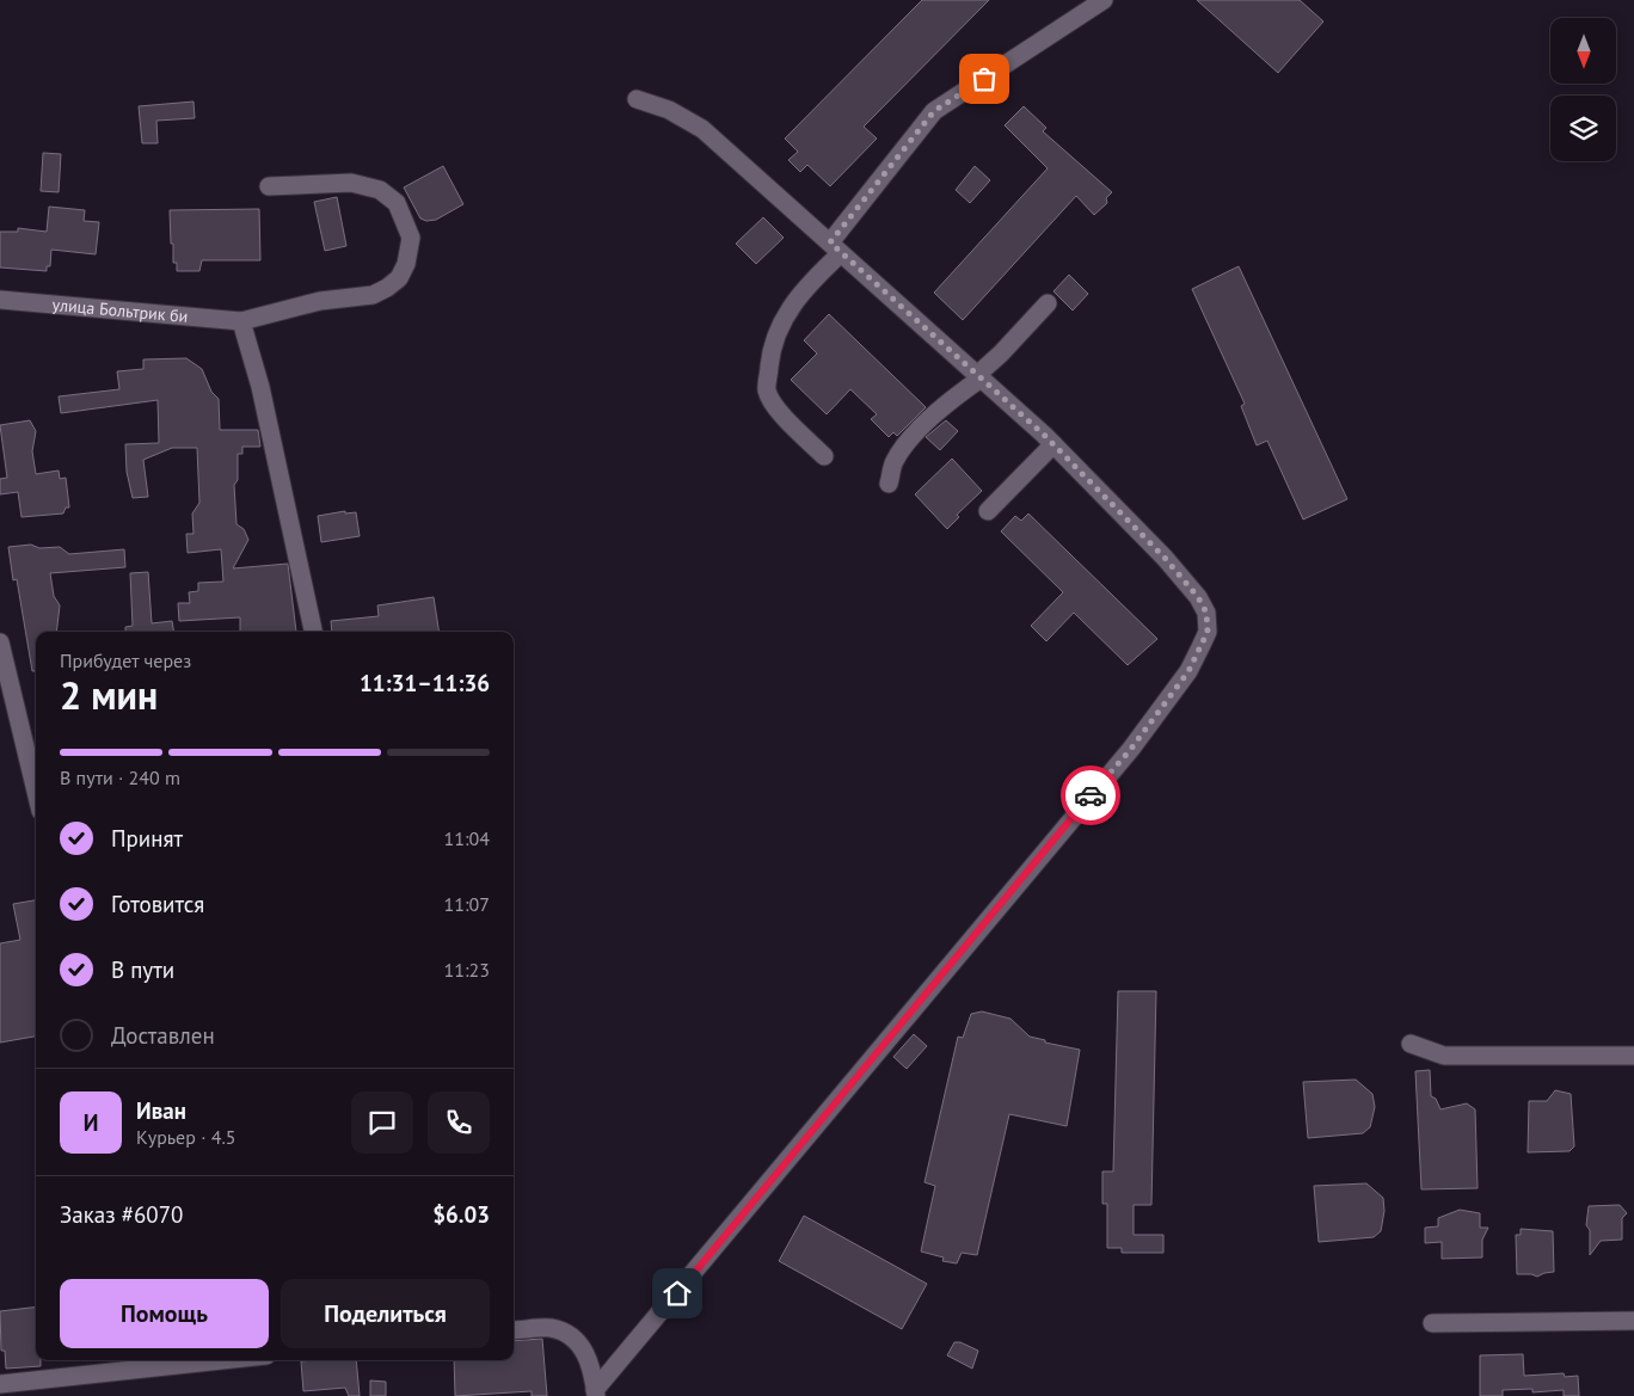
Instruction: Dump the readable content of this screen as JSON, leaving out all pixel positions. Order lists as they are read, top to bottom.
{
  "streets": {
    "street": ["улица Больтрик би"]
  },
  "north": "bottom",
  "page": {
    "heading": ["2 мин", "Прибудет через", "11:31–11:36"],
    "panel": [
      "Иван",
      "Курьер · 4.5",
      "Заказ #6070",
      "$6.03"
    ],
    "bar": "В пути · 240 m",
    "list": [
      ["Принят", "11:04"],
      ["Готовится", "11:07"],
      ["В пути", "11:23"],
      "Доставлен"
    ],
    "round": "И",
    "buttons": ["Помощь", "Поделиться"]
  }
}
